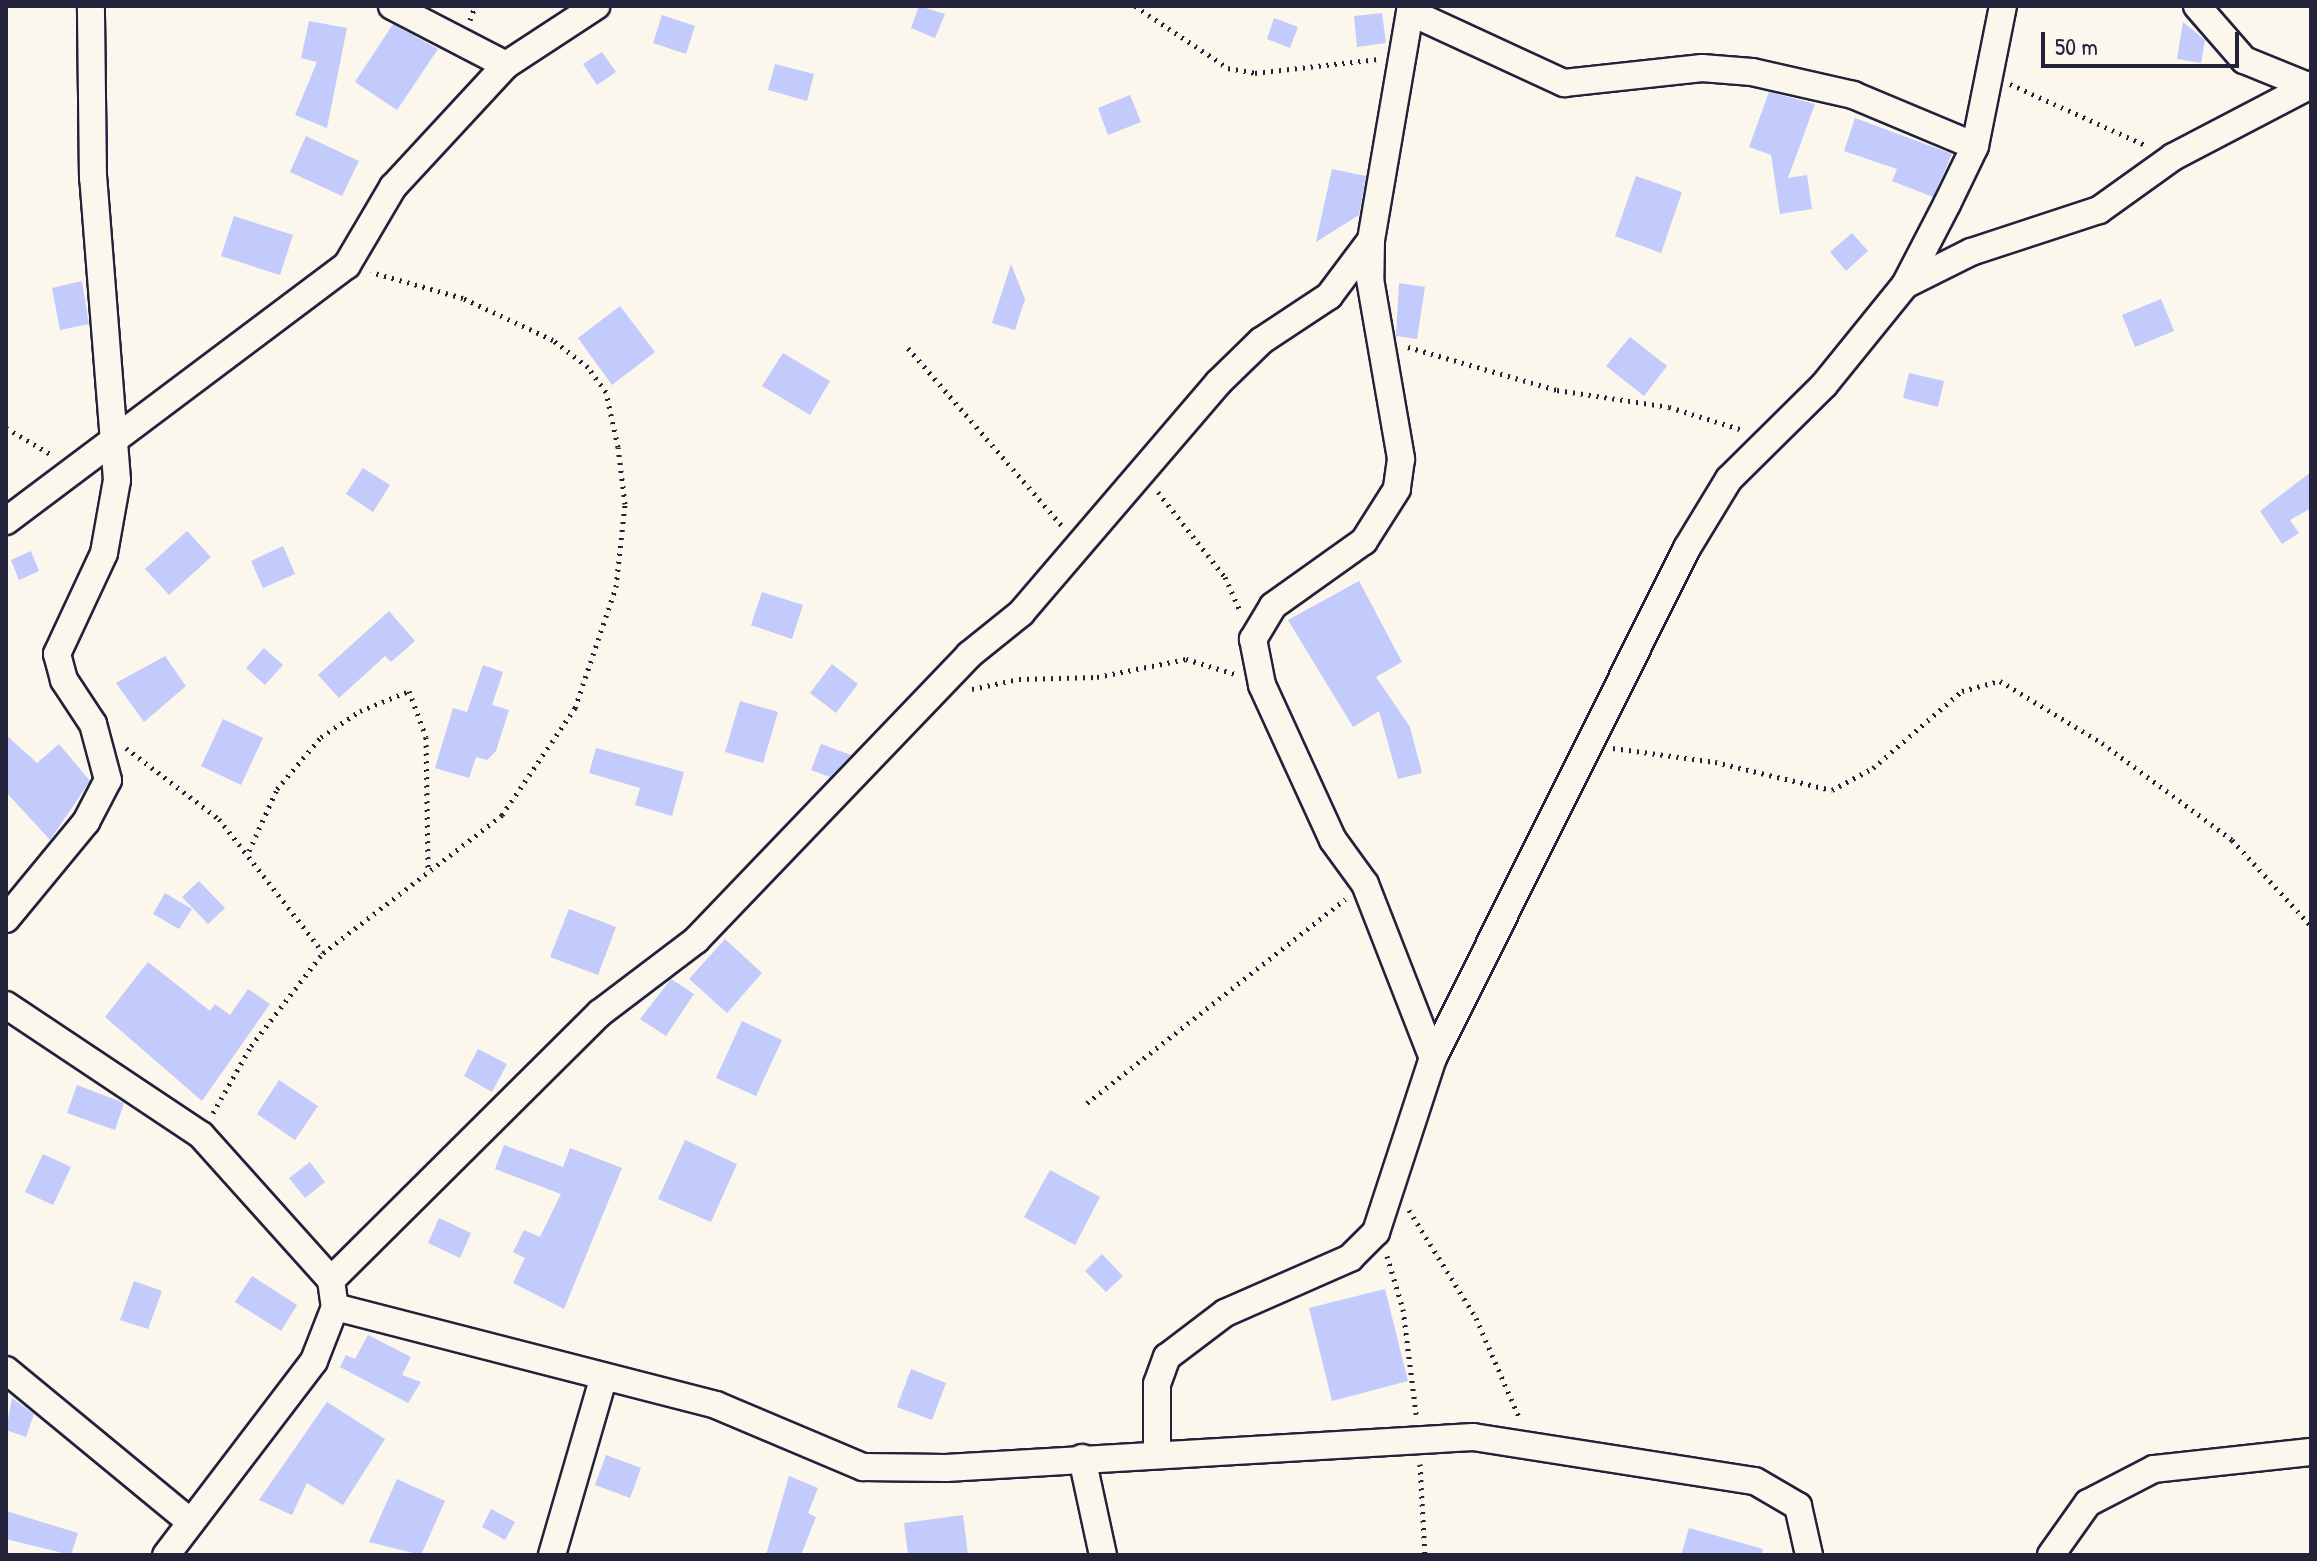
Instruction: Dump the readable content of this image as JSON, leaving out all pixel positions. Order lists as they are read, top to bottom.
{
  "scale_bar": "50 m"
}
